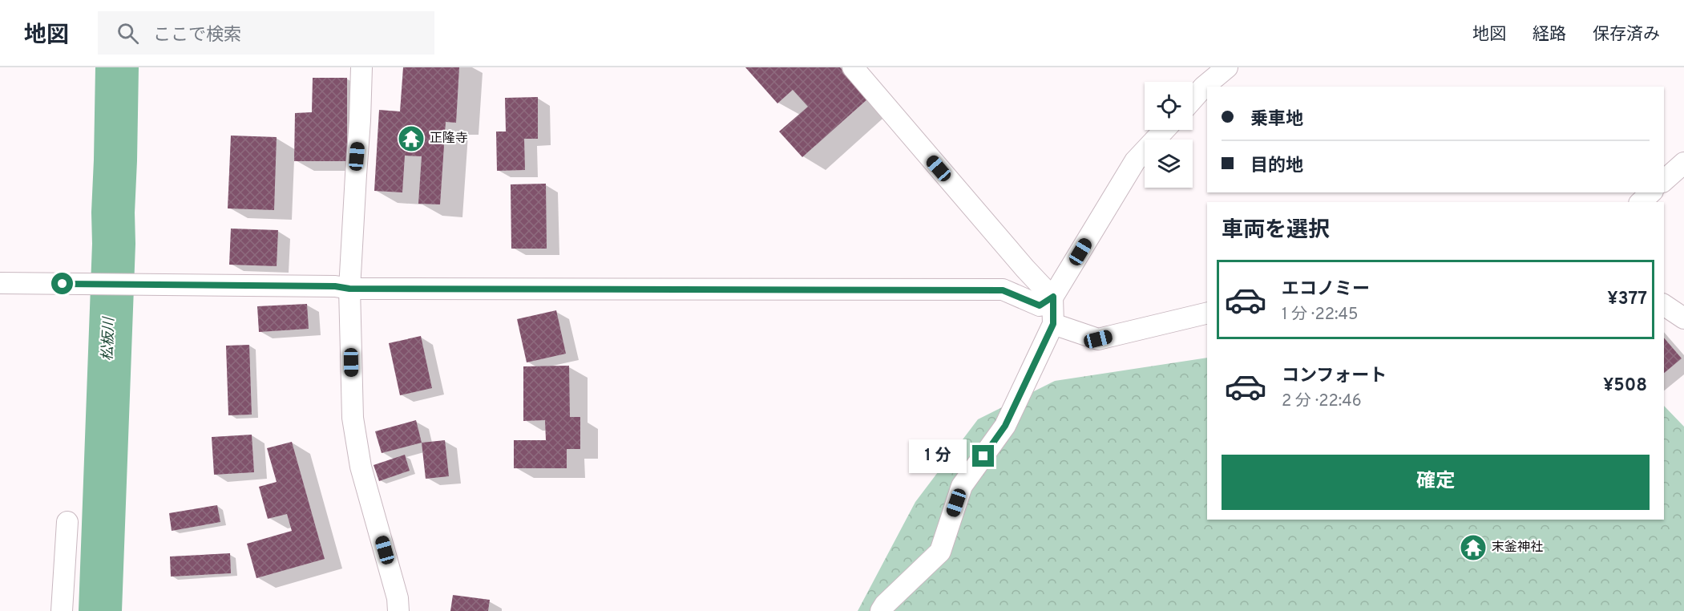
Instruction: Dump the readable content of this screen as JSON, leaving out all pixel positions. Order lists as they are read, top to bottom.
{
  "water": ["松板川"],
  "places": {
    "temple": ["正隆寺", "末釜神社"]
  },
  "page": {
    "header": "地図",
    "search": "ここで検索",
    "nav": ["地図", "経路", "保存済み"],
    "banner": ["乗車地", "目的地"],
    "heading": "車両を選択",
    "list": [
      {
        "name": "エコノミー",
        "note": "1 分 · 22:45",
        "value": "¥377"
      },
      {
        "name": "コンフォート",
        "note": "2 分 · 22:46",
        "value": "¥508"
      }
    ],
    "bubble": "1 分",
    "buttons": "確定"
  }
}
